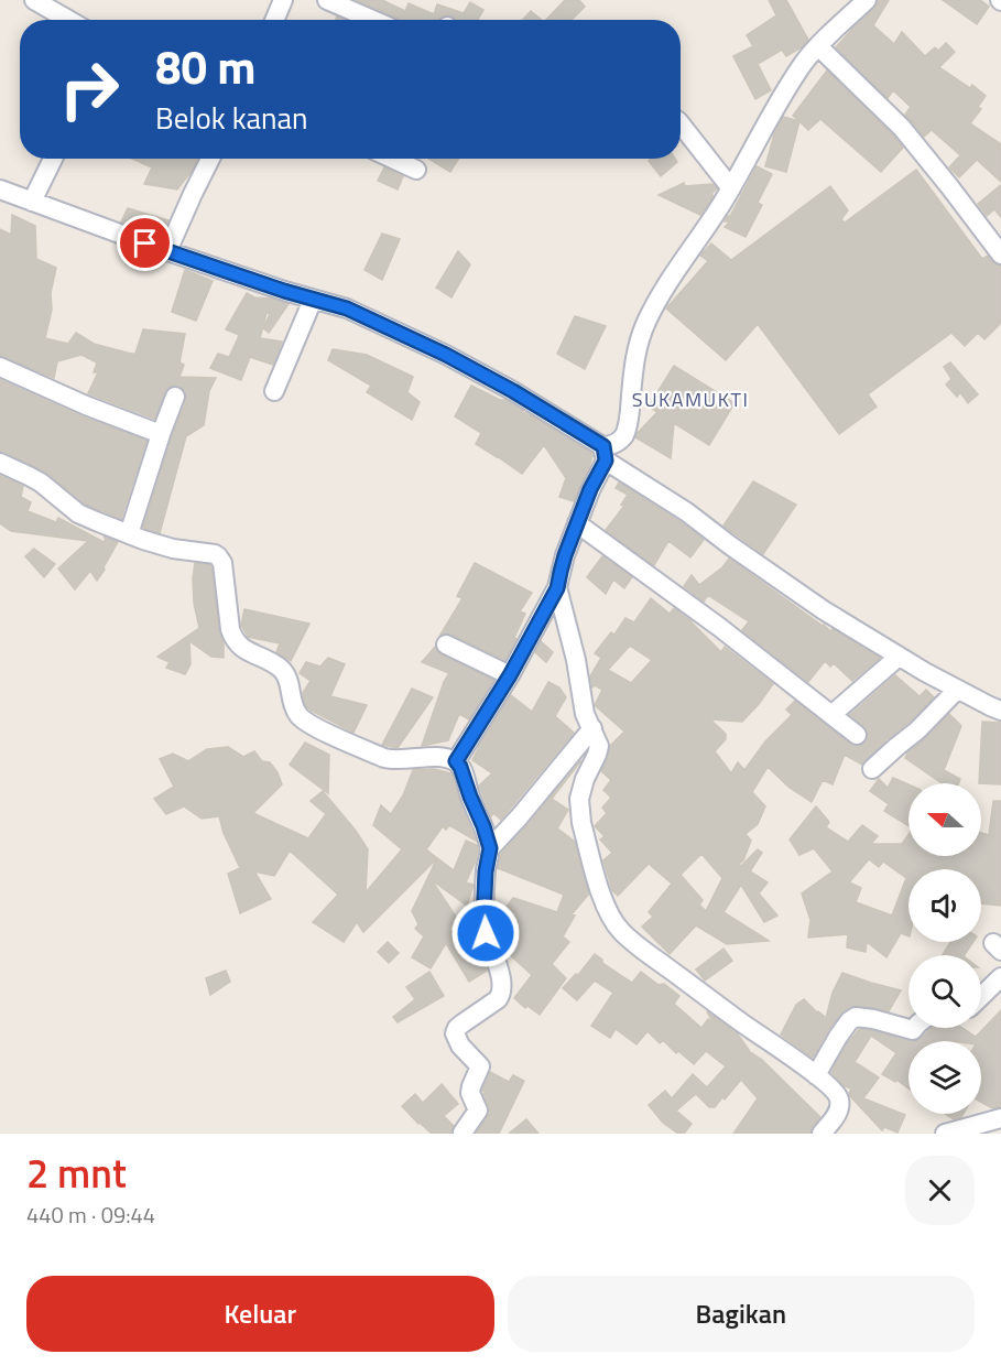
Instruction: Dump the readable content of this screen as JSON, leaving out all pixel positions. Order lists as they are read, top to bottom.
{
  "districts": ["SUKAMUKTI"],
  "north": "left",
  "page": {
    "turn": ["80 m", "Belok kanan"],
    "heading": ["2 mnt", "440 m · 09:44"],
    "buttons": ["Keluar", "Bagikan"]
  }
}
